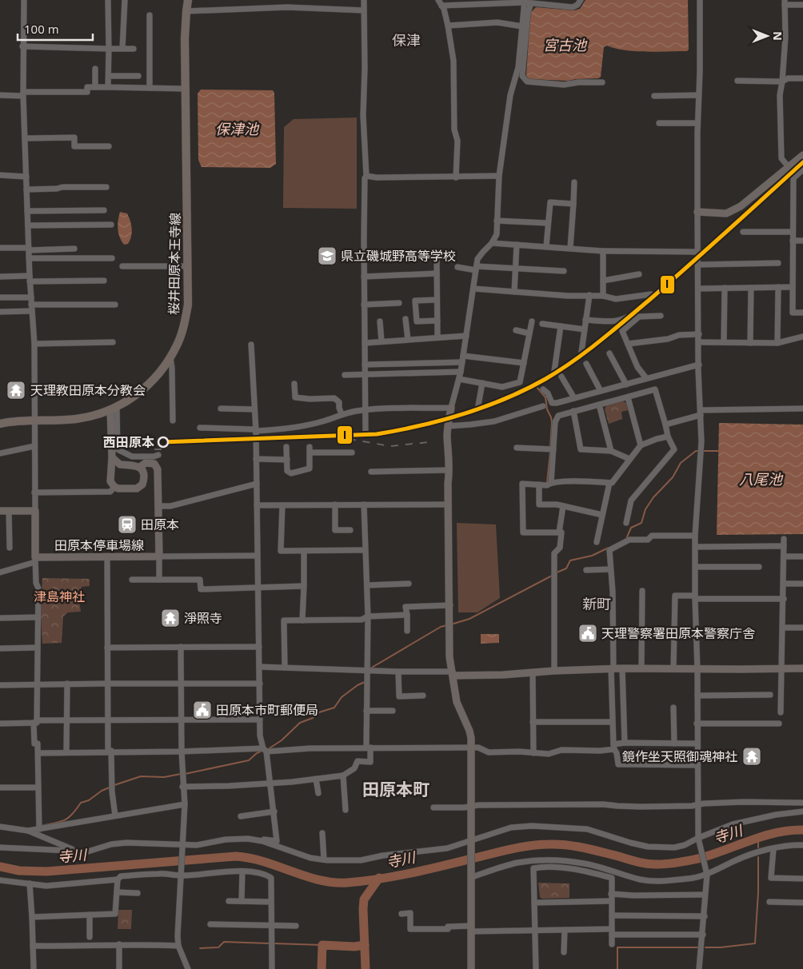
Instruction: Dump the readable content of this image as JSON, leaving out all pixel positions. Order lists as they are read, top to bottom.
{
  "streets": {
    "main road": ["桜井田原本王寺線"],
    "street": ["田原本停車場線"]
  },
  "districts": ["保津", "新町", "田原本町"],
  "water": [
    "宮古池",
    "保津池",
    "八尾池",
    "寺川"
  ],
  "parks": ["津島神社"],
  "places": {
    "school or university": ["県立磯城野高等学校"],
    "temple": ["天理教田原本分教会", "淨照寺", "鏡作坐天照御魂神社"],
    "other": ["西田原本"],
    "station": ["田原本"],
    "public building": ["天理警察署田原本警察庁舎", "田原本市町郵便局"]
  },
  "lines": ["transit line I"],
  "scale_bar": "100 m",
  "north": "right"
}
